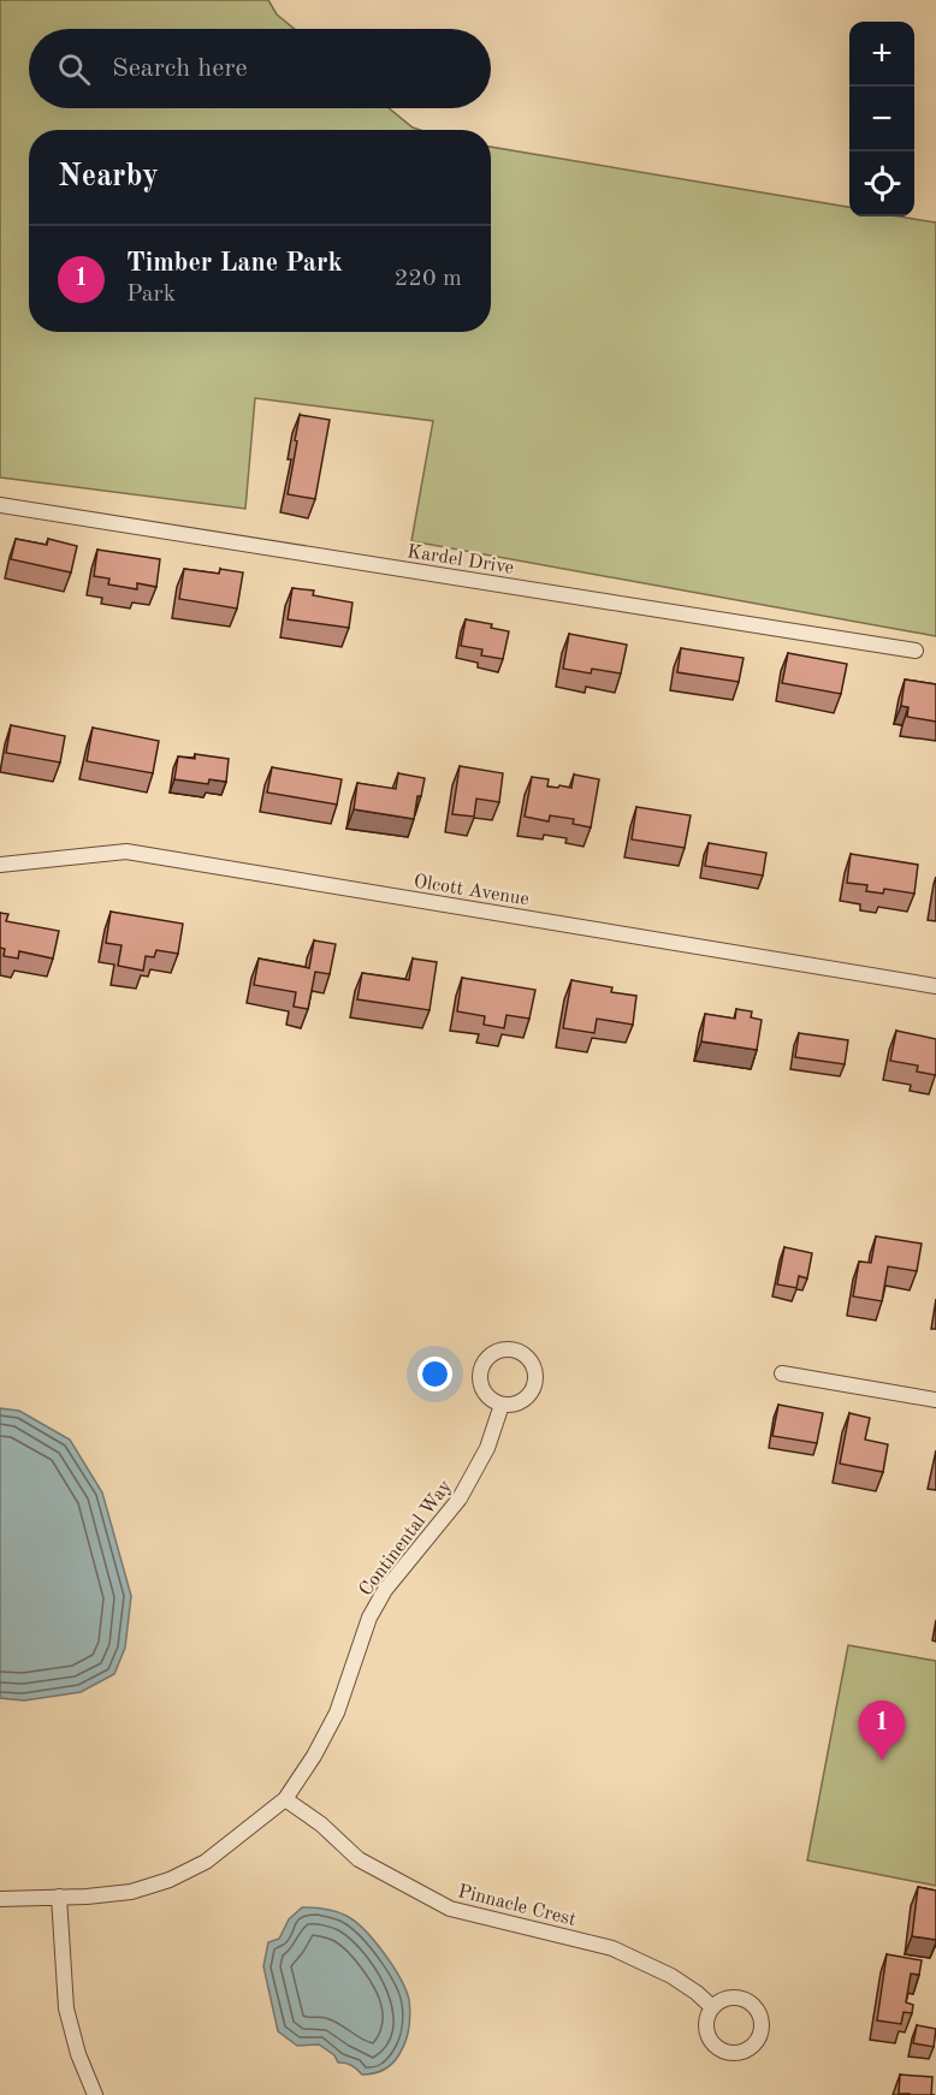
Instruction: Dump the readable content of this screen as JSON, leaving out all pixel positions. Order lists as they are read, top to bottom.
{
  "streets": {
    "street": [
      "Kardel Drive",
      "Olcott Avenue",
      "Continental Way",
      "Pinnacle Crest"
    ]
  },
  "crossings": [
    ["Continental Way", "Pinnacle Crest"]
  ],
  "page": {
    "map_buttons": ["+", "−"],
    "search": "Search here",
    "heading": "Nearby",
    "list": [
      {
        "mark": "1",
        "name": "Timber Lane Park",
        "note": "Park",
        "value": "220 m"
      }
    ],
    "pins": "1"
  }
}
